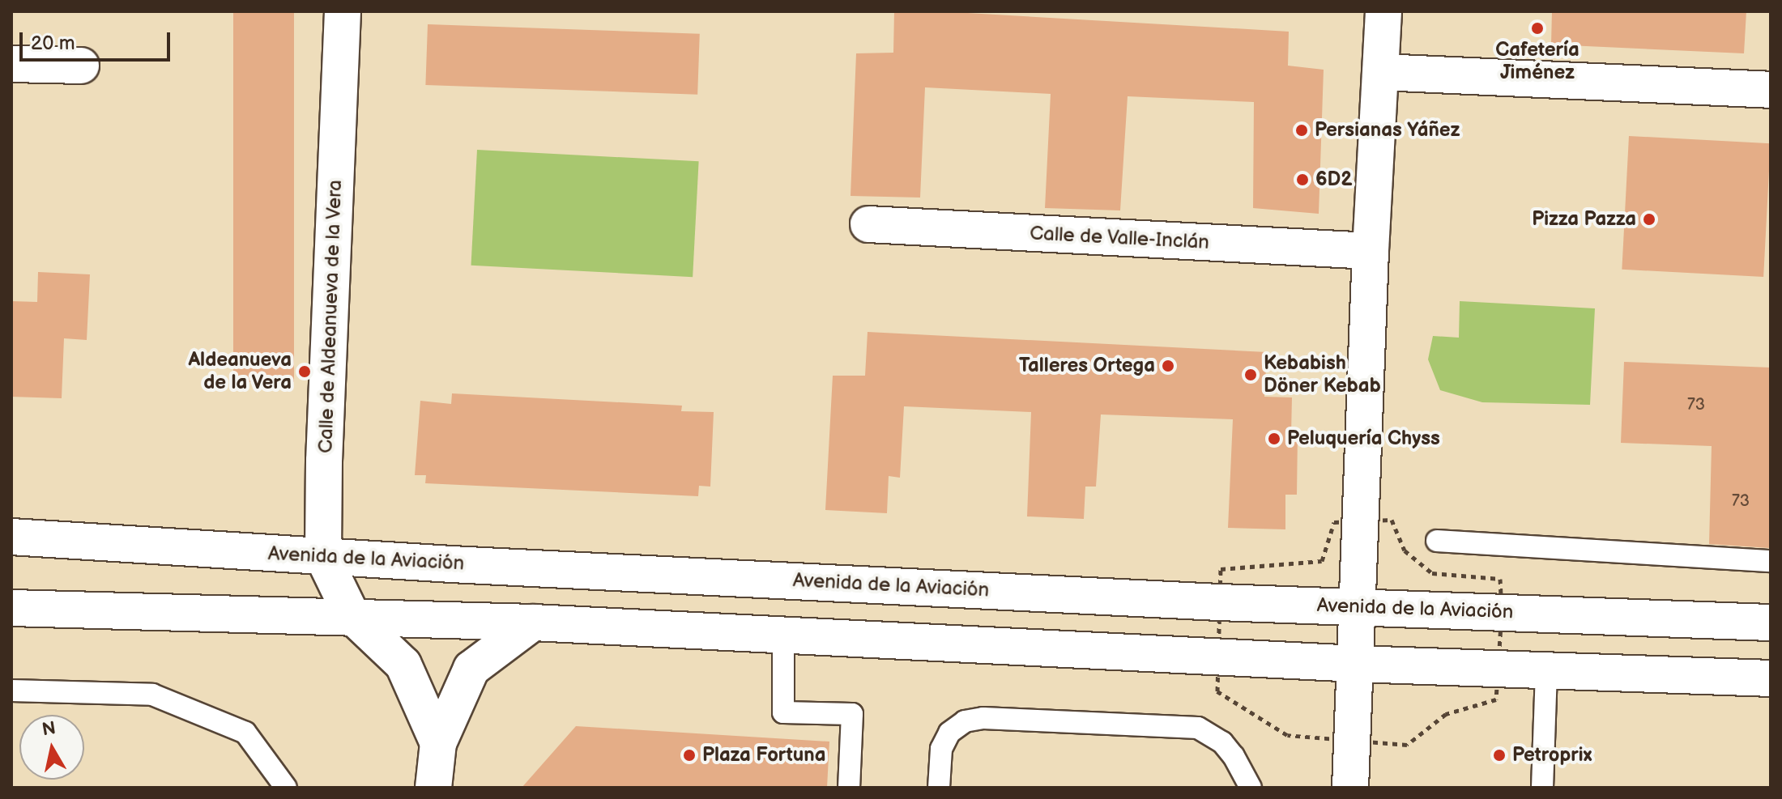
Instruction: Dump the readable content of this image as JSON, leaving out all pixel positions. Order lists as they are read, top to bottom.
{
  "streets": {
    "main road": ["Calle de Valle-Inclán", "Calle de Aldeanueva de la Vera", "Avenida de la Aviación"]
  },
  "crossings": [
    ["Calle de Aldeanueva de la Vera", "Avenida de la Aviación"]
  ],
  "places": [
    "Cafetería Jiménez",
    "Persianas Yáñez",
    "6D2",
    "Pizza Pazza",
    "Talleres Ortega",
    "Aldeanueva de la Vera",
    "Kebabish Döner Kebab",
    "Peluquería Chyss",
    "Plaza Fortuna",
    "Petroprix"
  ],
  "house_numbers": ["73", "73"],
  "scale_bar": "20 m",
  "north": "top"
}
